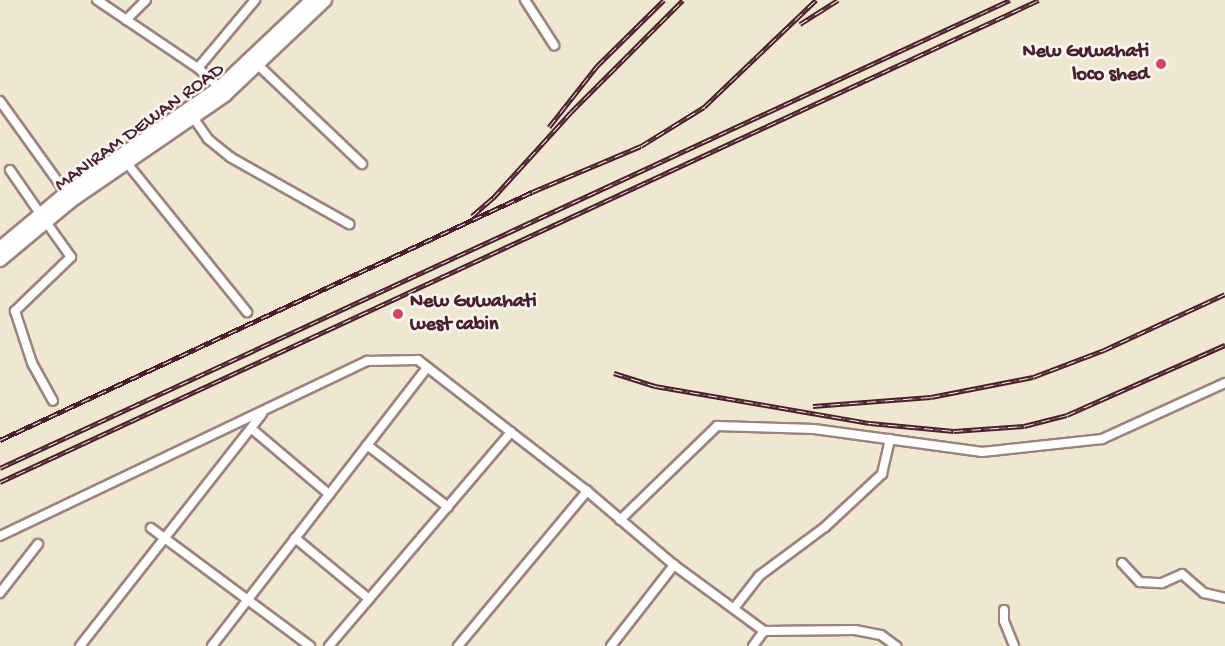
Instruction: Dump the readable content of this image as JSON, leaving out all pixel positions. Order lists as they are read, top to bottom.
{
  "streets": {
    "main road": ["MANIRAM DEWAN ROAD"]
  },
  "places": ["New Guwahati loco shed", "New Guwahati west cabin"]
}
